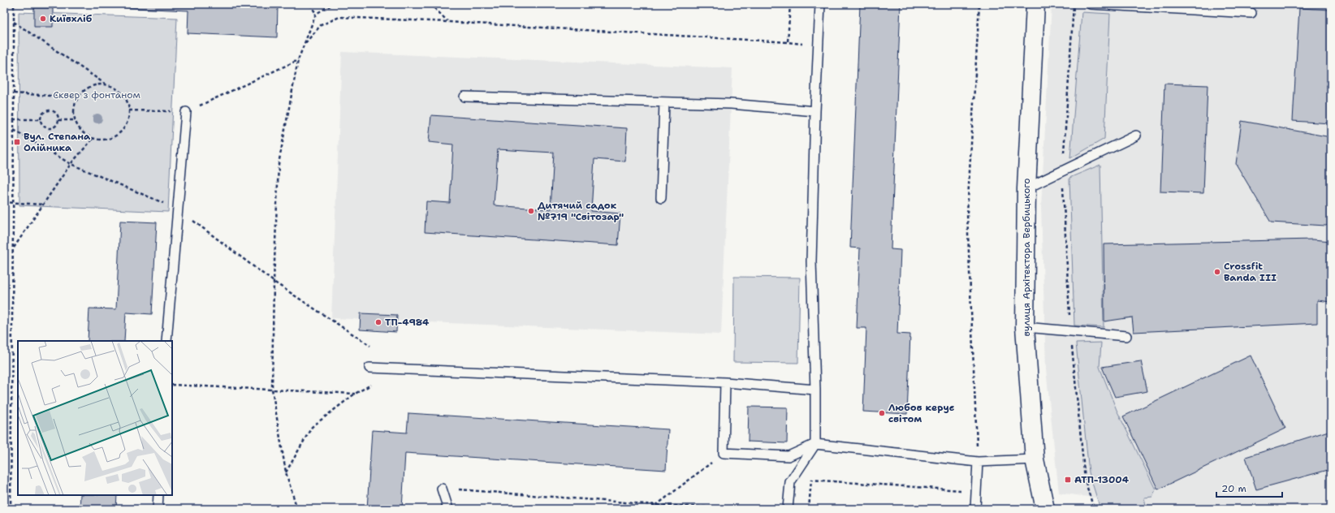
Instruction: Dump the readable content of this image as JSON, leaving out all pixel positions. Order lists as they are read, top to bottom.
{
  "streets": {
    "street": ["вулиця Архітектора Вербицького"]
  },
  "parks": ["Сквер з фонтаном"],
  "places": {
    "other": [
      "Київхліб",
      "Дитячий садок №719 \"Світозар\"",
      "Crossfit Banda III",
      "ТП-4984",
      "Любов керує світом"
    ],
    "transit": ["Вул. Степана Олійника", "АТП-13004"]
  },
  "scale_bar": "20 m"
}
